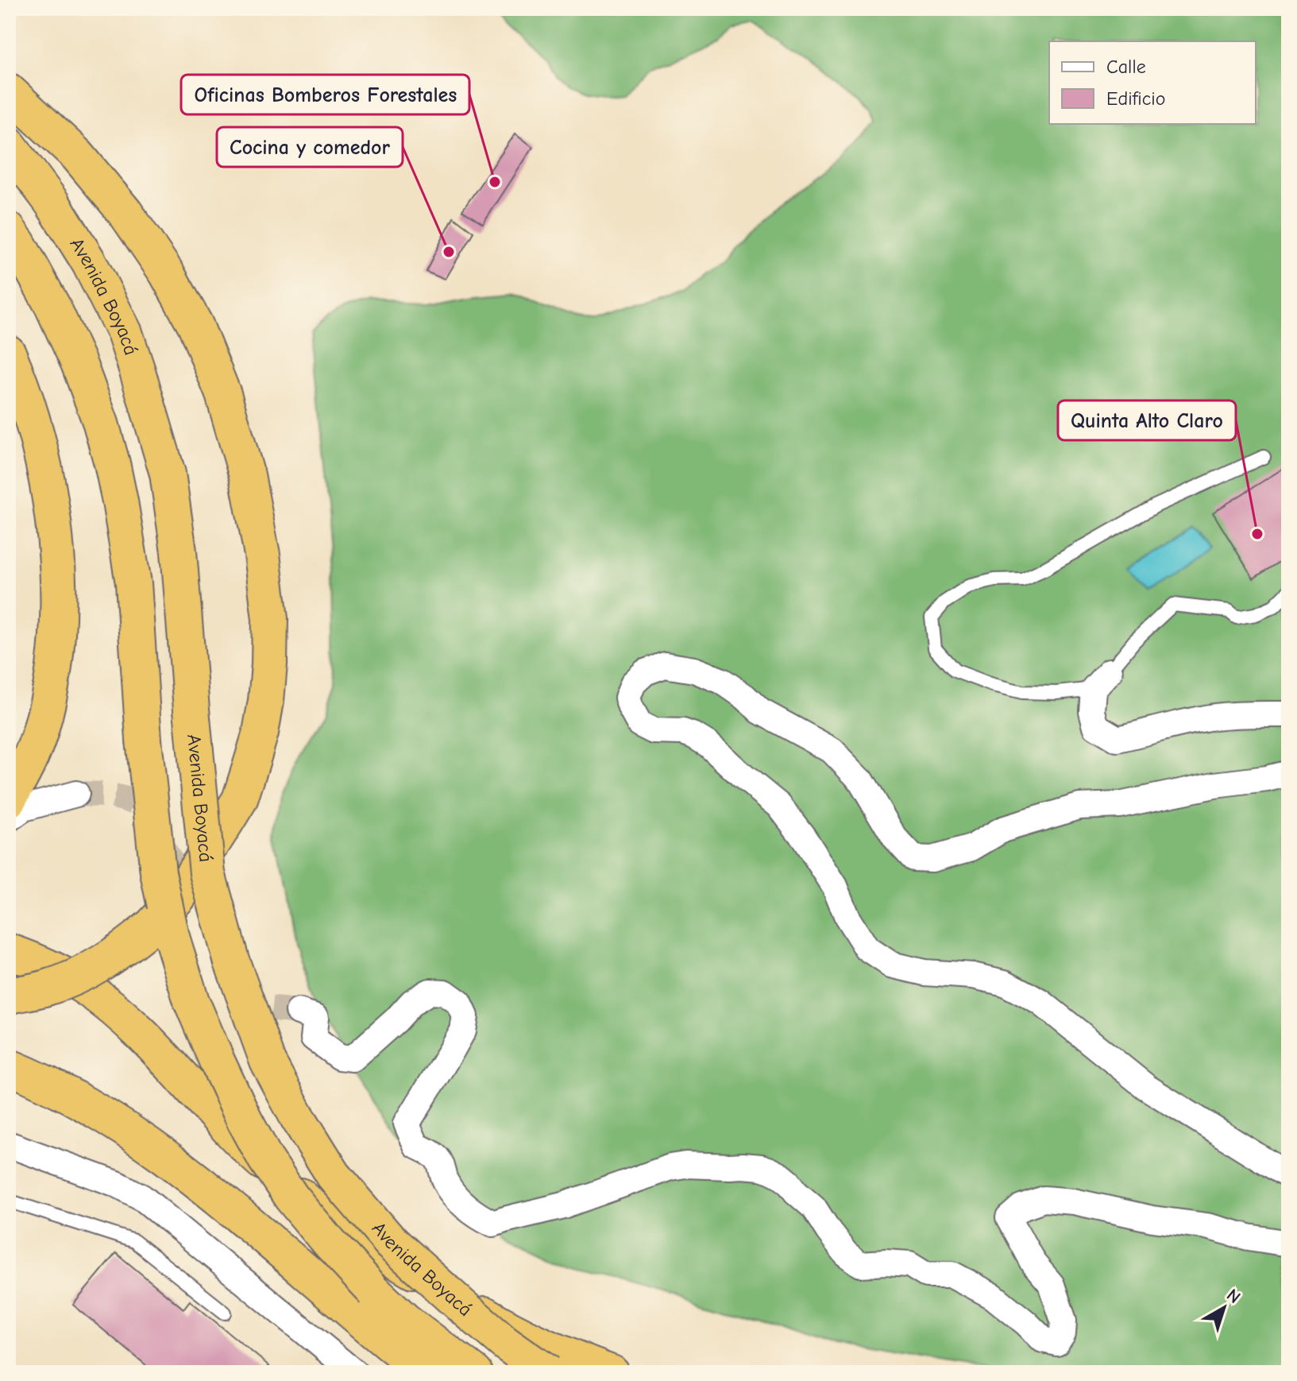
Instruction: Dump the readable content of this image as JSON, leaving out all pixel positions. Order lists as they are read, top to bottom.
{
  "streets": {
    "highway": ["Avenida Boyacá"]
  },
  "places": ["Oficinas Bomberos Forestales", "Cocina y comedor", "Quinta Alto Claro"],
  "legend": ["Calle", "Edificio"],
  "north": "top right"
}
